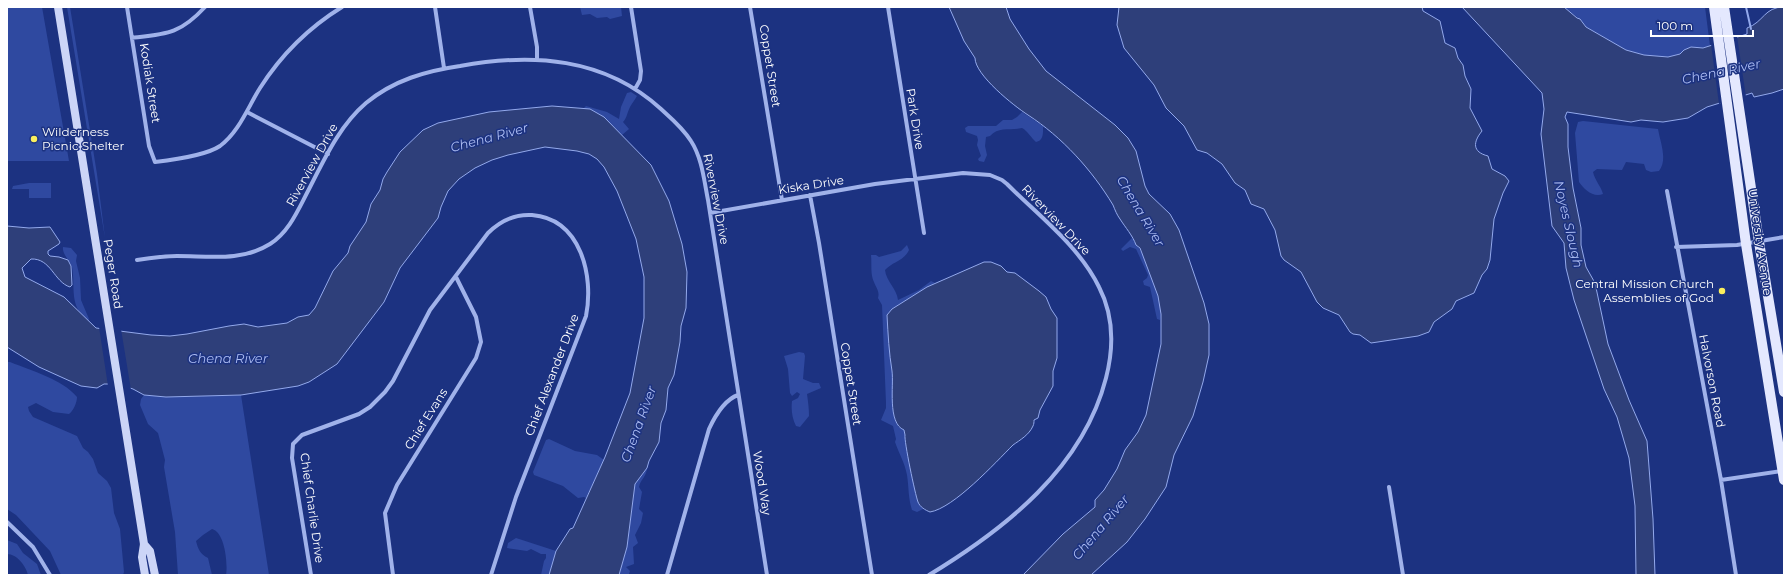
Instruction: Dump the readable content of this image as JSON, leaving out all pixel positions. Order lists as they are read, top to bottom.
{
  "streets": {
    "main road": ["University Avenue", "Peger Road"],
    "street": [
      "Coppet Street",
      "Kodiak Street",
      "Park Drive",
      "Riverview Drive",
      "Kiska Drive",
      "Chief Alexander Drive",
      "Halvorson Road",
      "Chief Evans",
      "Wood Way",
      "Chief Charlie Drive"
    ]
  },
  "crossings": [
    ["Coppet Street", "Kiska Drive"],
    ["Park Drive", "Riverview Drive"],
    ["Park Drive", "Kiska Drive"],
    ["Riverview Drive", "Kiska Drive"],
    ["Riverview Drive", "Wood Way"],
    ["Chief Alexander Drive", "Chief Evans"],
    ["Chief Alexander Drive", "Chief Charlie Drive"]
  ],
  "water": ["Chena River", "Noyes Slough"],
  "places": ["Wilderness Picnic Shelter", "Central Mission Church Assemblies of God"],
  "scale_bar": "100 m"
}
